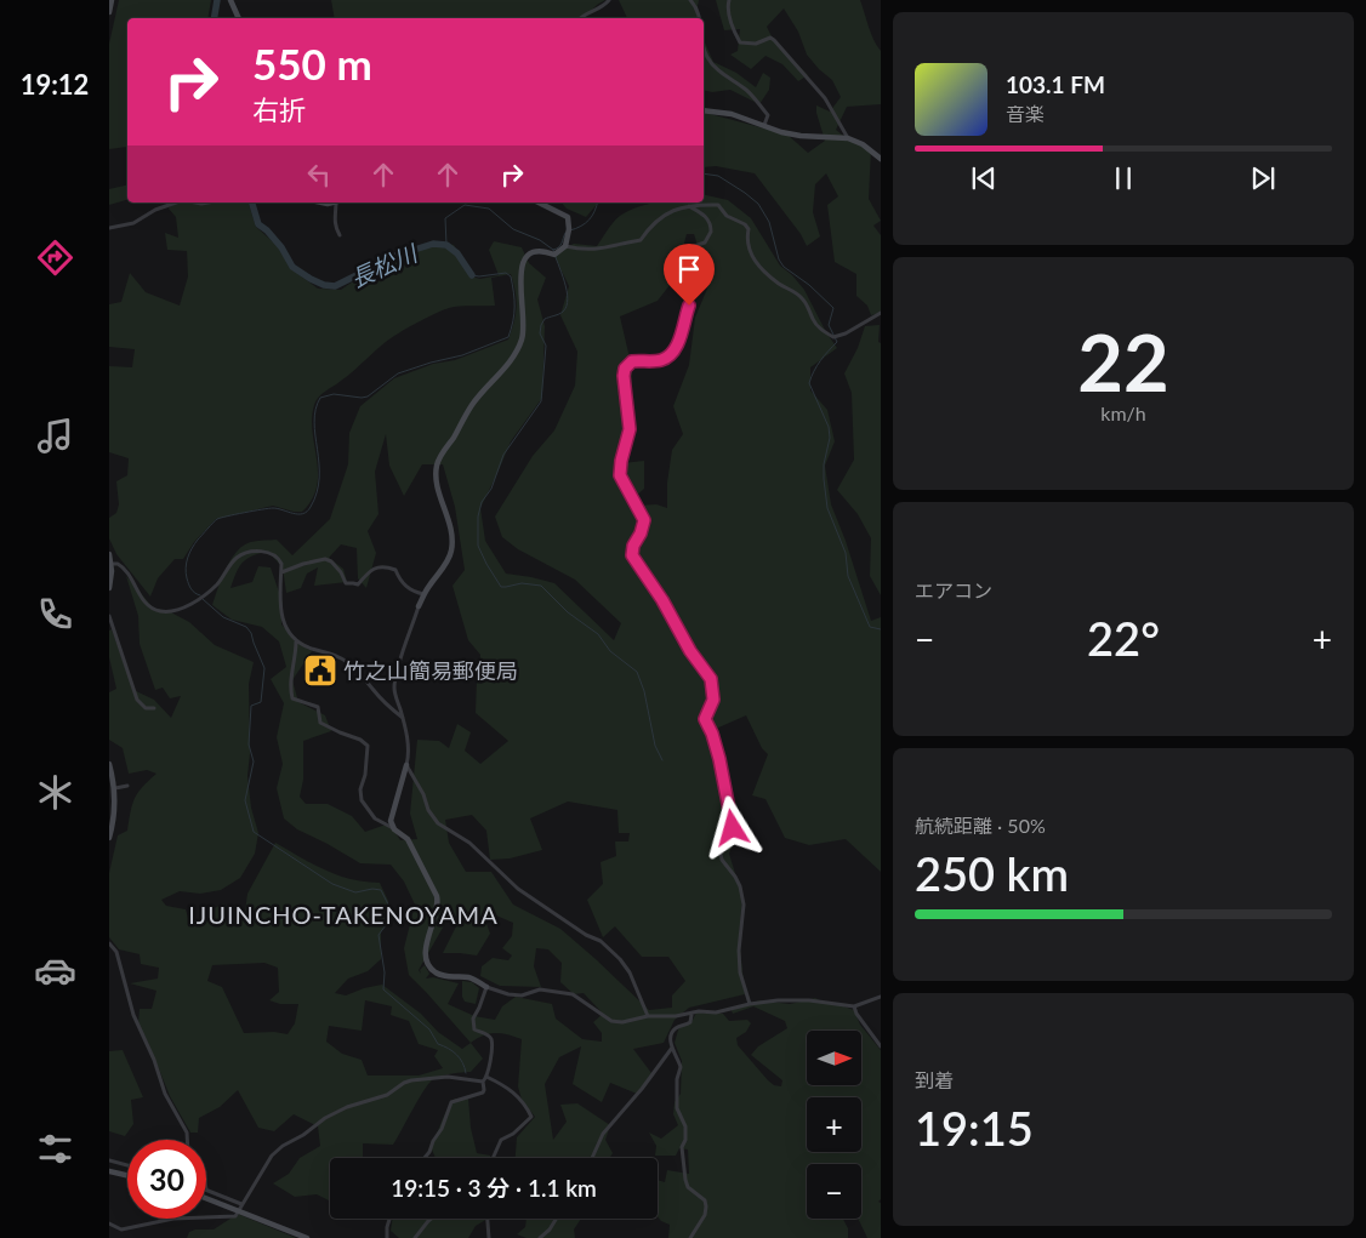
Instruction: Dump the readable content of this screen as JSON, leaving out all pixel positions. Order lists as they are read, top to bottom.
{
  "districts": ["IJUINCHO-TAKENOYAMA"],
  "water": ["長松川"],
  "places": {
    "public building": ["竹之山簡易郵便局"]
  },
  "north": "right",
  "page": {
    "tabs": "19:12",
    "turn": ["550 m", "右折"],
    "song": ["103.1 FM", "音楽"],
    "tile": [
      ["22", "km/h"],
      "エアコン",
      ["航続距離 · 50%", "250 km"],
      ["到着", "19:15"]
    ],
    "heat": ["−", "22°", "+"],
    "map_buttons": ["+", "−"],
    "limit": "30",
    "trip": "19:15 · 3 分 · 1.1 km"
  }
}
